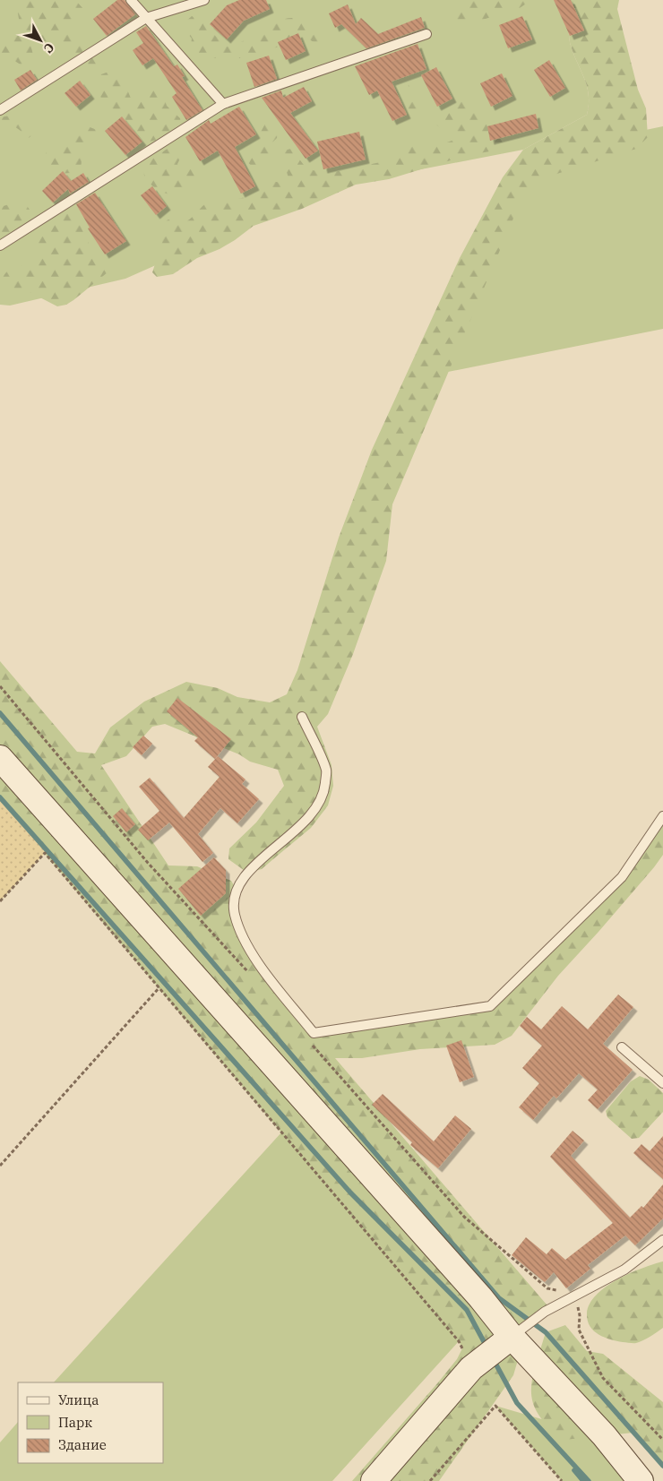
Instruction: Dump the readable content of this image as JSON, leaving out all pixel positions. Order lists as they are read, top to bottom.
{
  "legend": ["Улица", "Парк", "Здание"],
  "north": "bottom right"
}
